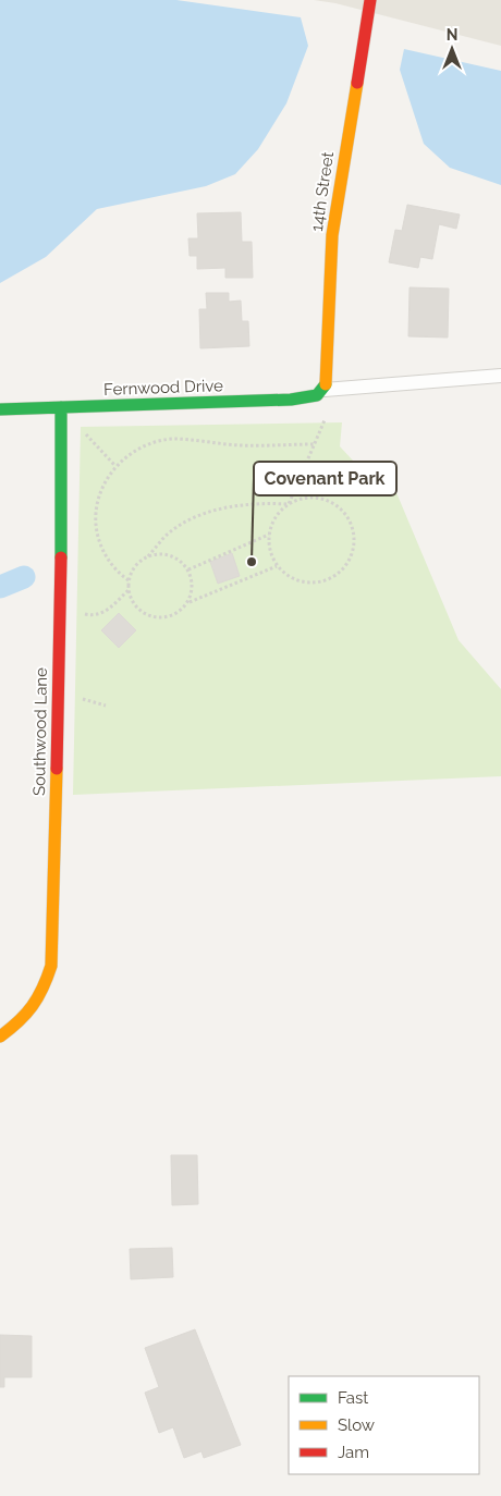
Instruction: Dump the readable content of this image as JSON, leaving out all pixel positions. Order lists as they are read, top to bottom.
{
  "streets": {
    "street": ["14th Street", "Fernwood Drive", "Southwood Lane"]
  },
  "crossings": [
    ["14th Street", "Fernwood Drive"],
    ["Fernwood Drive", "Southwood Lane"]
  ],
  "places": ["Covenant Park"],
  "legend": ["Fast", "Slow", "Jam"],
  "north": "top"
}
